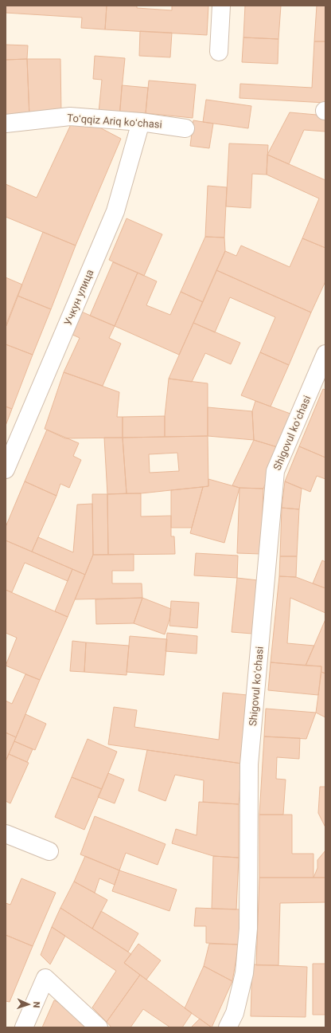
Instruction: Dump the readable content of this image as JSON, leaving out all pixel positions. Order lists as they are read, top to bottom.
{
  "streets": {
    "street": ["Toʻqqiz Ariq koʻchasi", "Учкун улица", "Shigovul koʻchasi"]
  },
  "crossings": [
    ["Toʻqqiz Ariq koʻchasi", "Учкун улица"]
  ],
  "north": "right"
}
